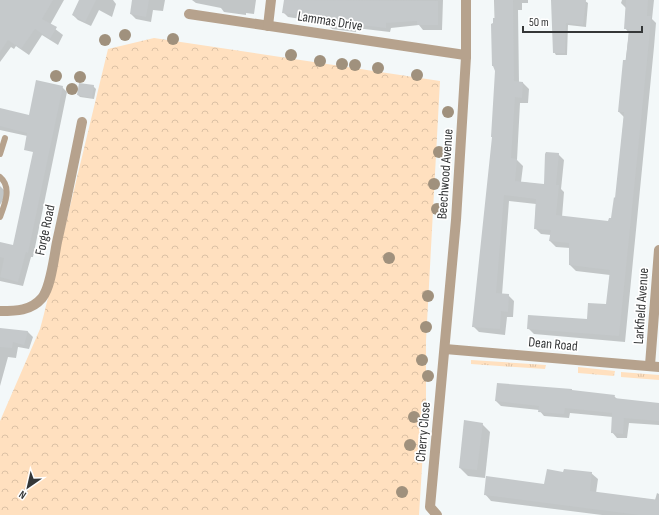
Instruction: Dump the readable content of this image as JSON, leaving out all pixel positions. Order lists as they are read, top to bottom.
{
  "streets": {
    "street": [
      "Lammas Drive",
      "Beechwood Avenue",
      "Forge Road",
      "Larkfield Avenue",
      "Dean Road",
      "Cherry Close"
    ]
  },
  "crossings": [
    ["Lammas Drive", "Beechwood Avenue"],
    ["Beechwood Avenue", "Dean Road"],
    ["Beechwood Avenue", "Cherry Close"],
    ["Larkfield Avenue", "Dean Road"],
    ["Dean Road", "Cherry Close"]
  ],
  "scale_bar": "50 m",
  "north": "bottom left"
}
